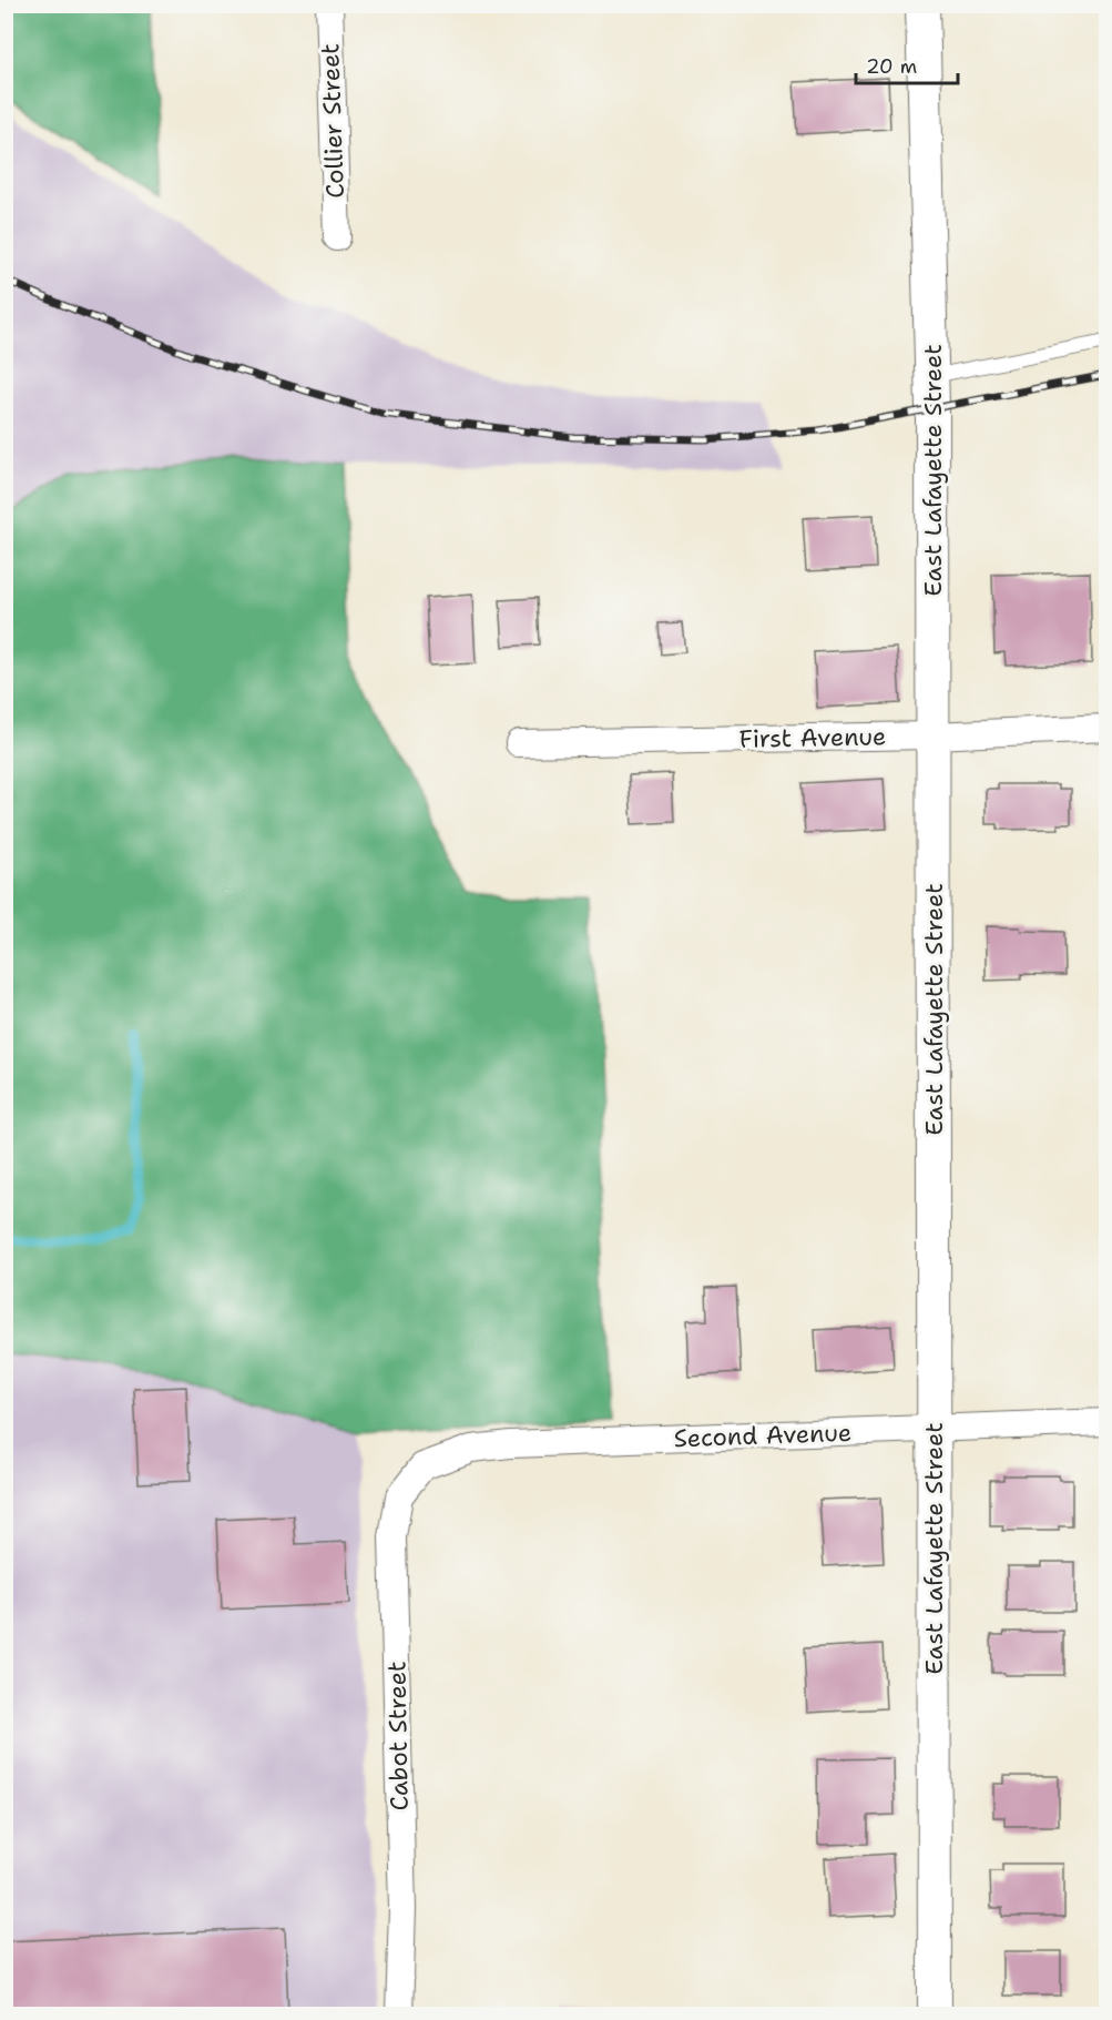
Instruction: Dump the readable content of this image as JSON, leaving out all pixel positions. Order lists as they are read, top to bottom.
{
  "streets": {
    "street": [
      "Collier Street",
      "East Lafayette Street",
      "First Avenue",
      "Second Avenue",
      "Cabot Street"
    ]
  },
  "crossings": [
    ["East Lafayette Street", "First Avenue"],
    ["East Lafayette Street", "Second Avenue"],
    ["Second Avenue", "Cabot Street"]
  ],
  "scale_bar": "20 m"
}
